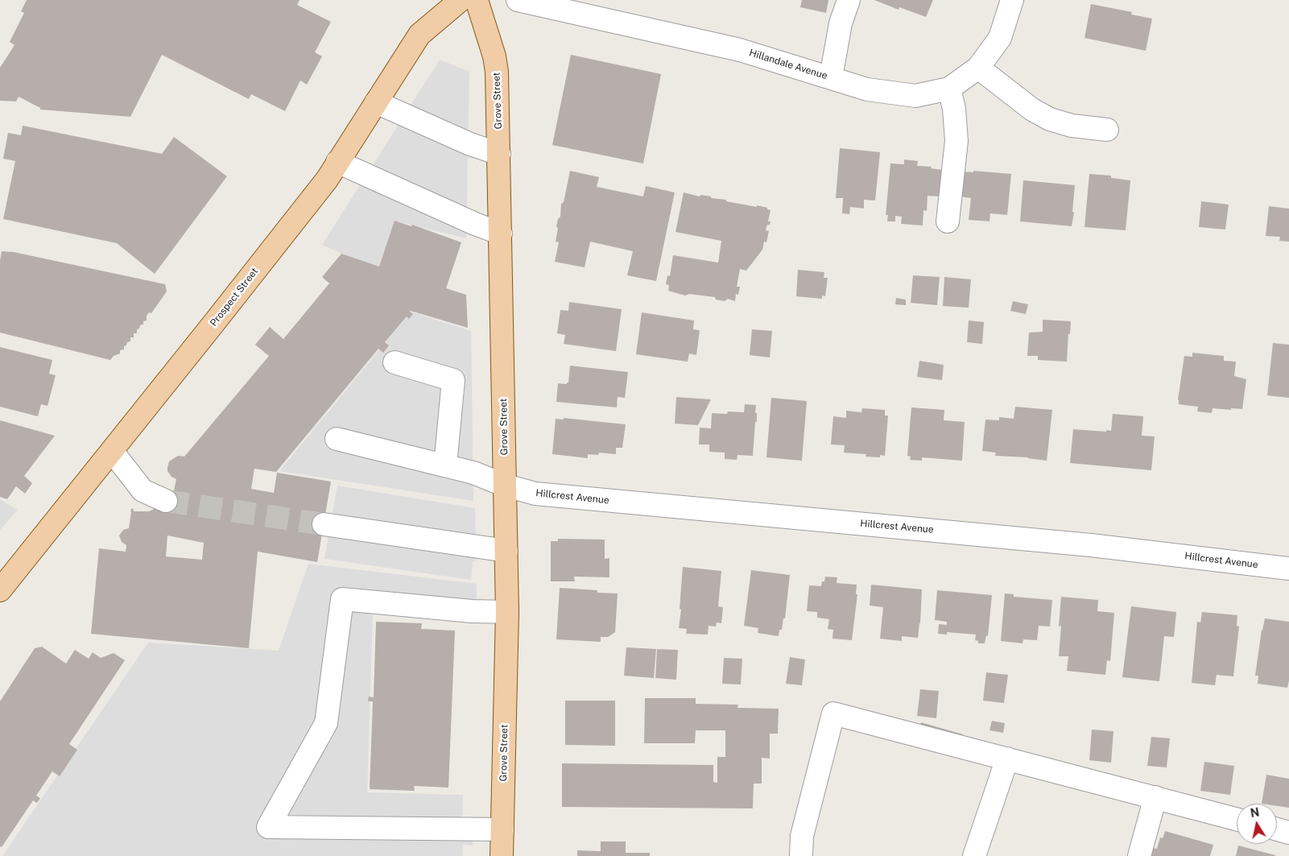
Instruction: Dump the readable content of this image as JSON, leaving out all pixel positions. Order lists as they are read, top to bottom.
{
  "streets": {
    "main road": ["Grove Street", "Prospect Street"],
    "street": ["Hillandale Avenue", "Hillcrest Avenue"]
  },
  "crossings": [
    ["Grove Street", "Hillcrest Avenue"]
  ],
  "north": "top"
}
